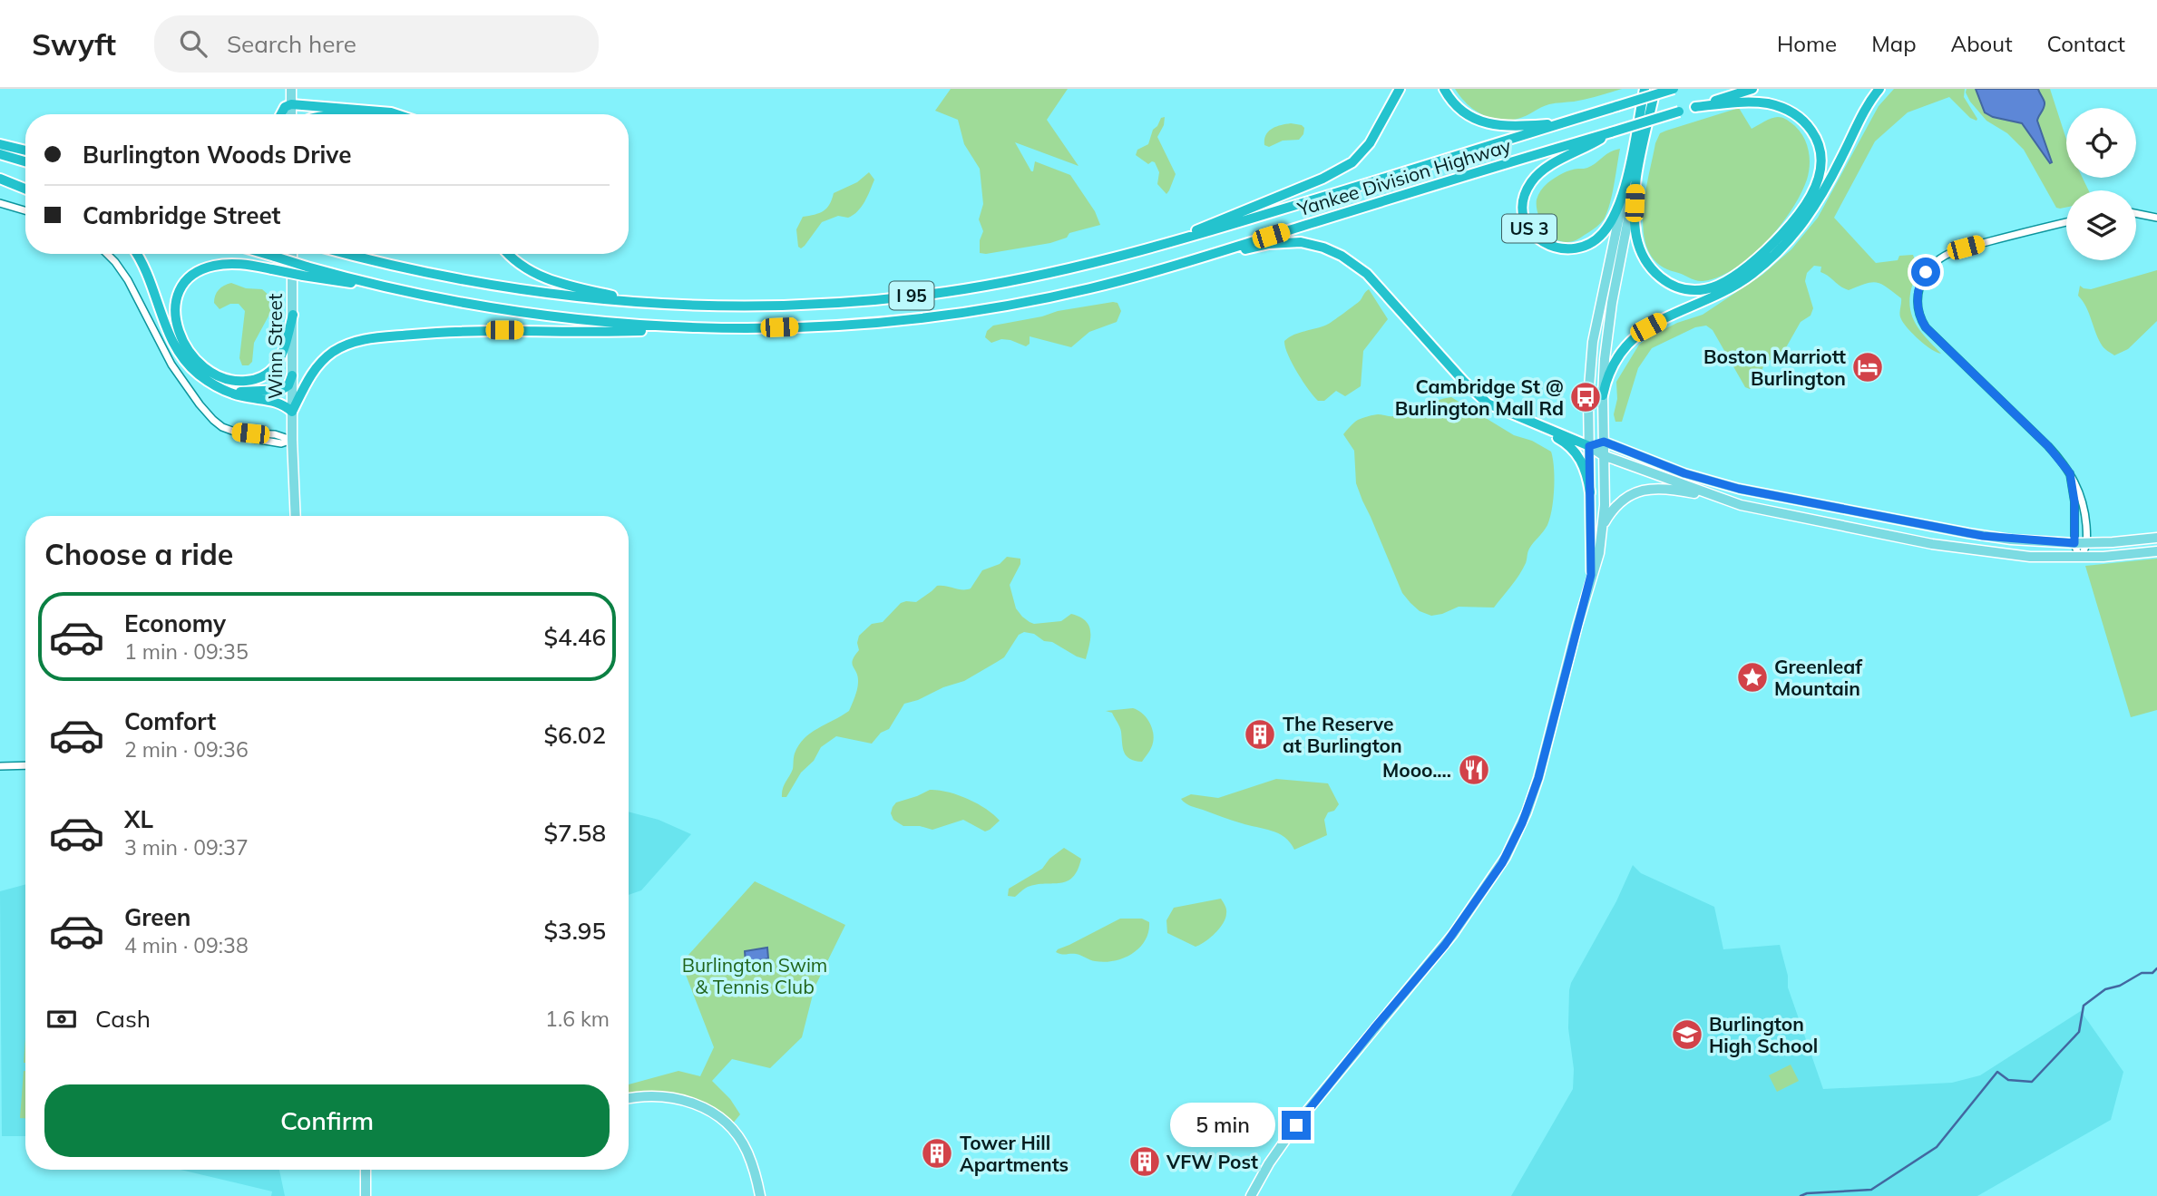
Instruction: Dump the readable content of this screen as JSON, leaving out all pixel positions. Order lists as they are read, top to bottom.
{
  "streets": {
    "highway": ["Yankee Division Highway", "US 3", "I 95"],
    "main road": ["Winn Street"]
  },
  "crossings": [
    ["Yankee Division Highway", "US 3"]
  ],
  "parks": ["Burlington Swim & Tennis Club"],
  "places": {
    "hotel": ["Boston Marriott Burlington"],
    "bus stop": ["Cambridge St @ Burlington Mall Rd"],
    "place": ["Greenleaf Mountain"],
    "building": ["The Reserve at Burlington", "Tower Hill Apartments", "VFW Post"],
    "restaurant": ["Mooo...."],
    "school or university": ["Burlington High School"]
  },
  "page": {
    "header": "Swyft",
    "search": "Search here",
    "nav": [
      "Home",
      "Map",
      "About",
      "Contact"
    ],
    "banner": ["Burlington Woods Drive", "Cambridge Street"],
    "heading": "Choose a ride",
    "list": [
      {
        "name": "Economy",
        "note": "1 min · 09:35",
        "value": "$4.46"
      },
      {
        "name": "Comfort",
        "note": "2 min · 09:36",
        "value": "$6.02"
      },
      {
        "name": "XL",
        "note": "3 min · 09:37",
        "value": "$7.58"
      },
      {
        "name": "Green",
        "note": "4 min · 09:38",
        "value": "$3.95"
      }
    ],
    "pay": ["Cash", "1.6 km"],
    "buttons": "Confirm",
    "bubble": "5 min"
  }
}
